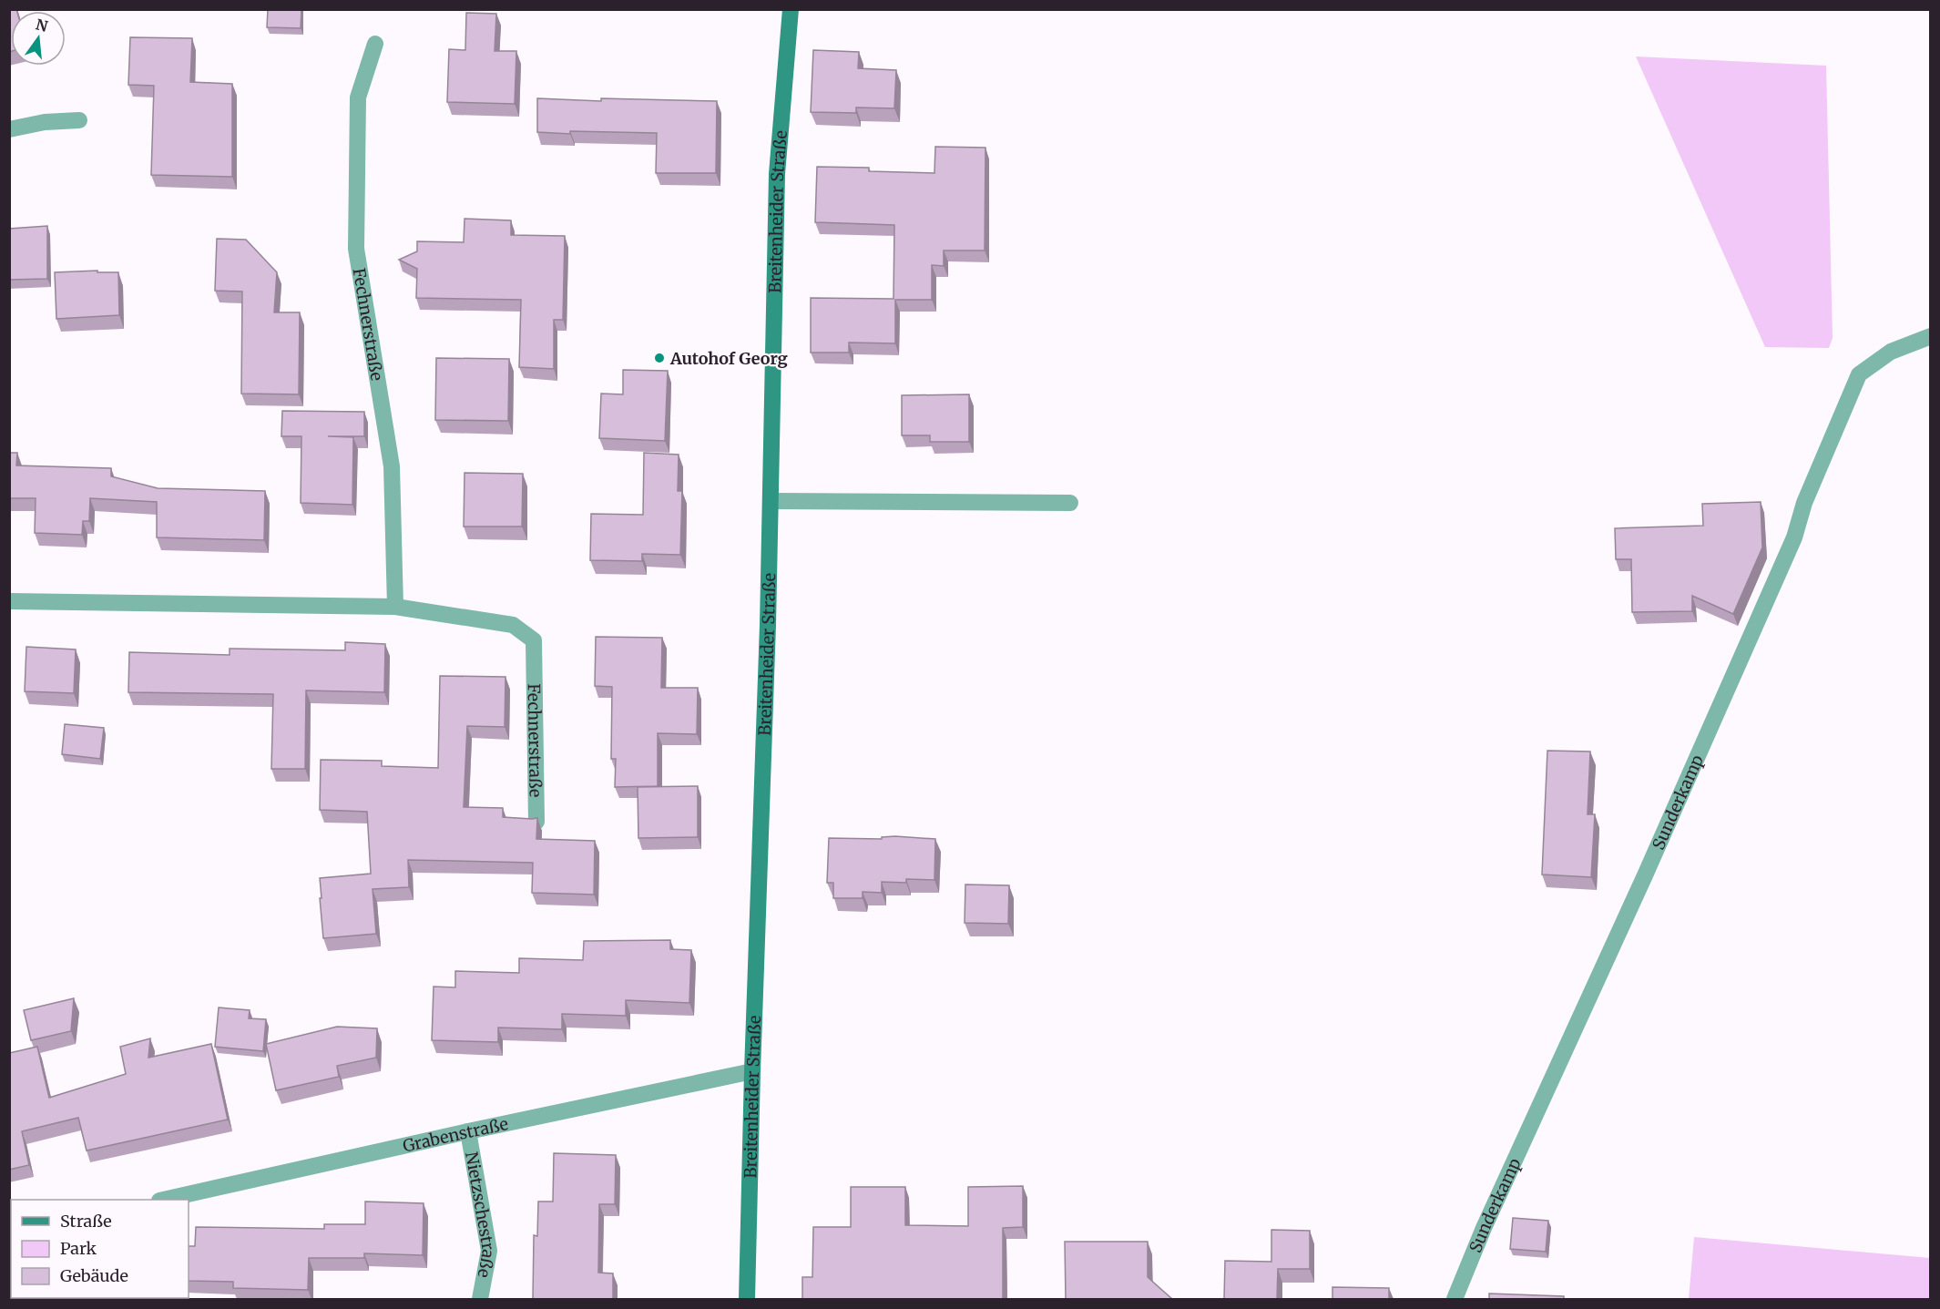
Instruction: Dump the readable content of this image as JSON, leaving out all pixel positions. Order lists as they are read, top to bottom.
{
  "streets": {
    "street": [
      "Breitenheider Straße",
      "Fechnerstraße",
      "Sunderkamp",
      "Grabenstraße",
      "Nietzschestraße"
    ]
  },
  "crossings": [
    ["Breitenheider Straße", "Grabenstraße"],
    ["Grabenstraße", "Nietzschestraße"]
  ],
  "places": ["Autohof Georg"],
  "legend": ["Straße", "Park", "Gebäude"],
  "north": "top"
}
